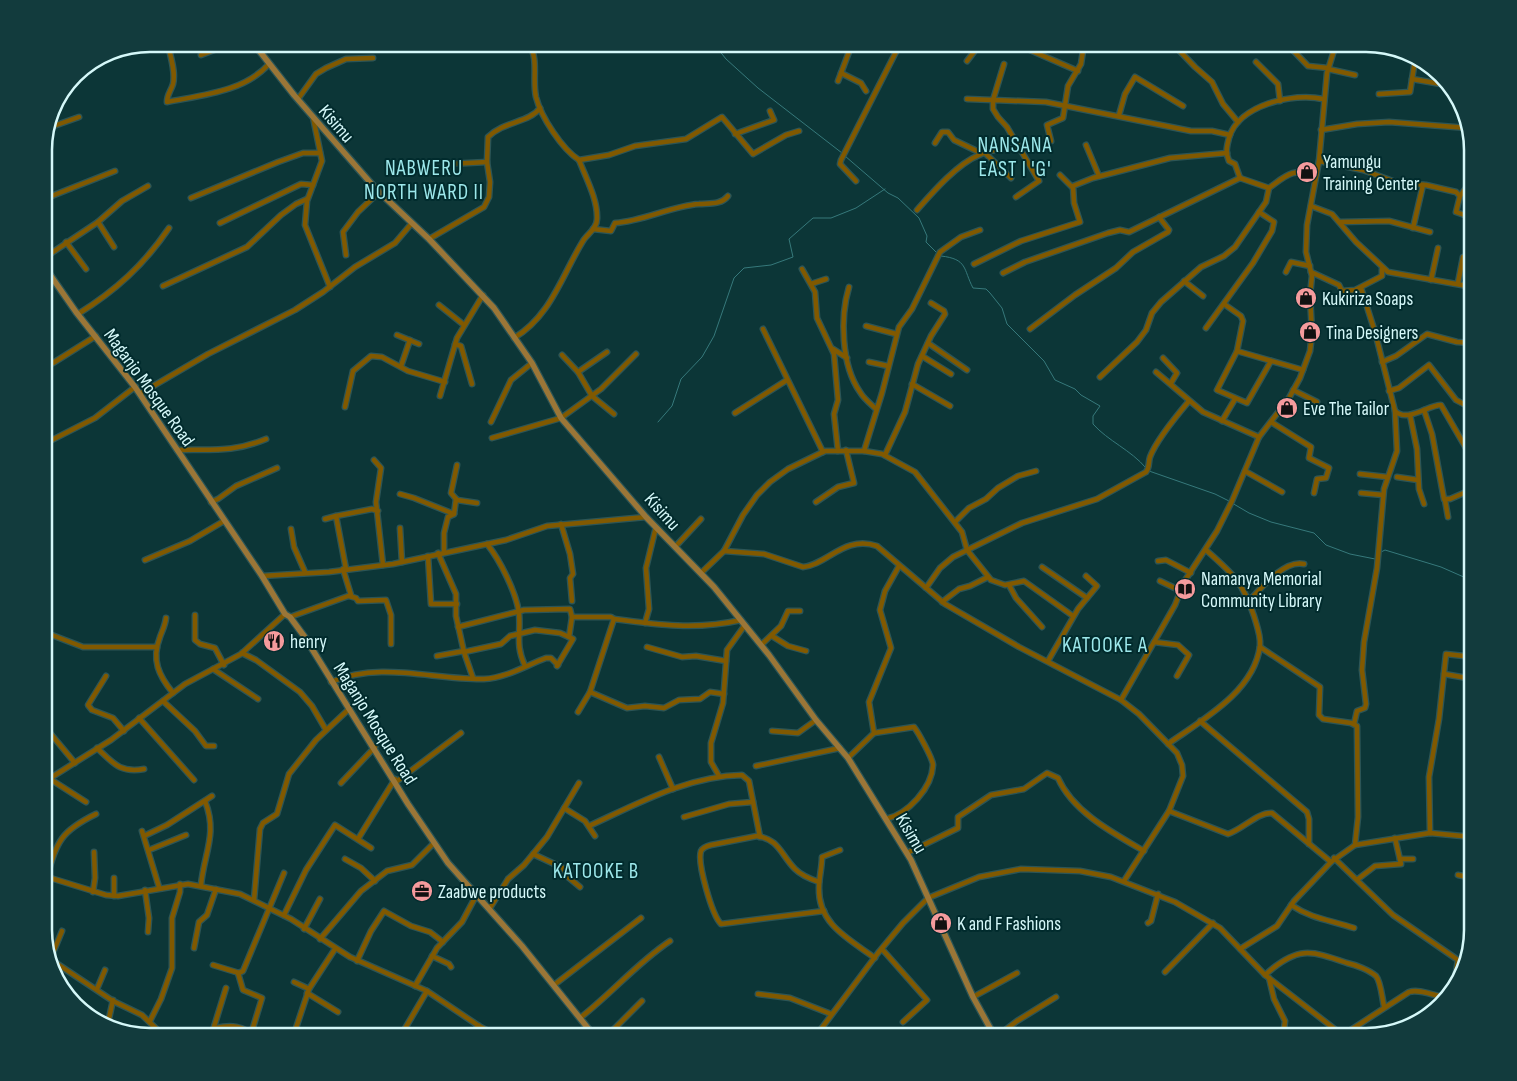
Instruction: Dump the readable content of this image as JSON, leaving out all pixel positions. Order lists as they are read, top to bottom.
{
  "streets": {
    "street": ["Kisimu", "Maganjo Mosque Road"]
  },
  "districts": [
    "NANSANA EAST I 'G'",
    "NABWERU NORTH WARD II",
    "KATOOKE A",
    "KATOOKE B"
  ],
  "places": {
    "shop": [
      "Yamungu Training Center",
      "Kukiriza Soaps",
      "Tina Designers",
      "Eve The Tailor",
      "K and F Fashions"
    ],
    "library": ["Namanya Memorial Community Library"],
    "restaurant": ["henry"],
    "office": ["Zaabwe products"]
  }
}
